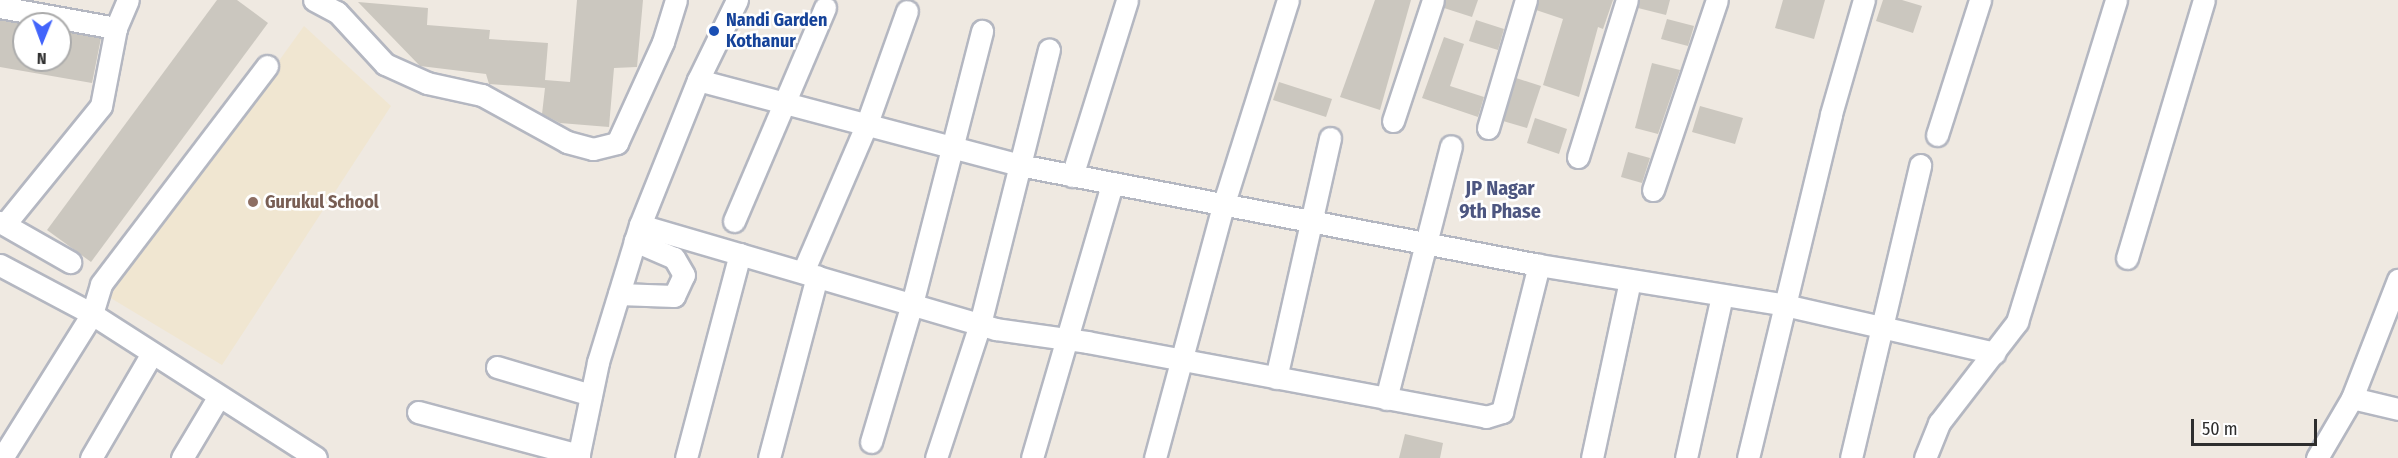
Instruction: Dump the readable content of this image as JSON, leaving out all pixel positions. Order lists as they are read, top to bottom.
{
  "districts": ["JP Nagar 9th Phase"],
  "places": ["Nandi Garden Kothanur", "Gurukul School"],
  "scale_bar": "50 m",
  "north": "bottom"
}
